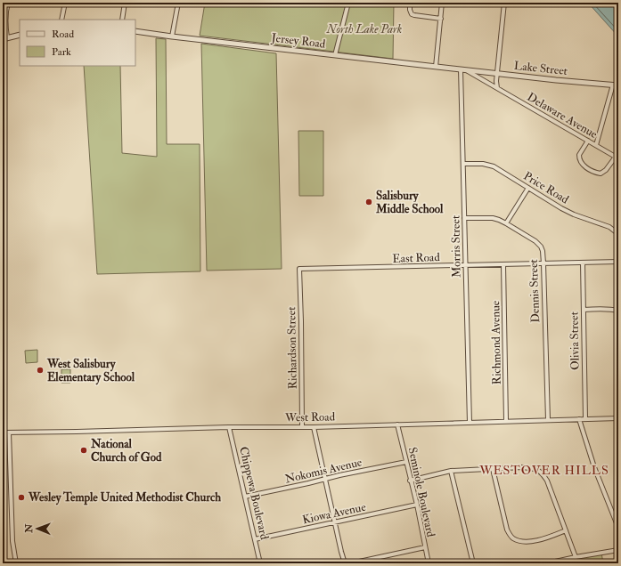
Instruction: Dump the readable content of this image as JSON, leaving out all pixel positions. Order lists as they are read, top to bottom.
{
  "streets": {
    "street": [
      "Jersey Road",
      "Lake Street",
      "Delaware Avenue",
      "Price Road",
      "Morris Street",
      "East Road",
      "Dennis Street",
      "Olivia Street",
      "Richmond Avenue",
      "Richardson Street",
      "West Road",
      "Nokomis Avenue",
      "Seminole Boulevard",
      "Chippewa Boulevard",
      "Kiowa Avenue"
    ]
  },
  "crossings": [
    ["Jersey Road", "Lake Street"],
    ["Jersey Road", "Morris Street"],
    ["Lake Street", "Delaware Avenue"],
    ["Lake Street", "Morris Street"],
    ["Price Road", "Morris Street"],
    ["Morris Street", "East Road"],
    ["Morris Street", "Dennis Street"],
    ["Morris Street", "West Road"],
    ["East Road", "Dennis Street"],
    ["East Road", "Olivia Street"],
    ["East Road", "Richmond Avenue"],
    ["East Road", "Richardson Street"],
    ["Dennis Street", "West Road"],
    ["Olivia Street", "West Road"],
    ["Richmond Avenue", "West Road"],
    ["Richardson Street", "West Road"],
    ["West Road", "Seminole Boulevard"],
    ["West Road", "Chippewa Boulevard"],
    ["Nokomis Avenue", "Seminole Boulevard"],
    ["Nokomis Avenue", "Chippewa Boulevard"],
    ["Seminole Boulevard", "Kiowa Avenue"],
    ["Chippewa Boulevard", "Kiowa Avenue"]
  ],
  "districts": ["WESTOVER HILLS"],
  "parks": ["North Lake Park"],
  "places": [
    "Salisbury Middle School",
    "West Salisbury Elementary School",
    "National Church of God",
    "Wesley Temple United Methodist Church"
  ],
  "legend": ["Road", "Park"],
  "north": "left"
}
